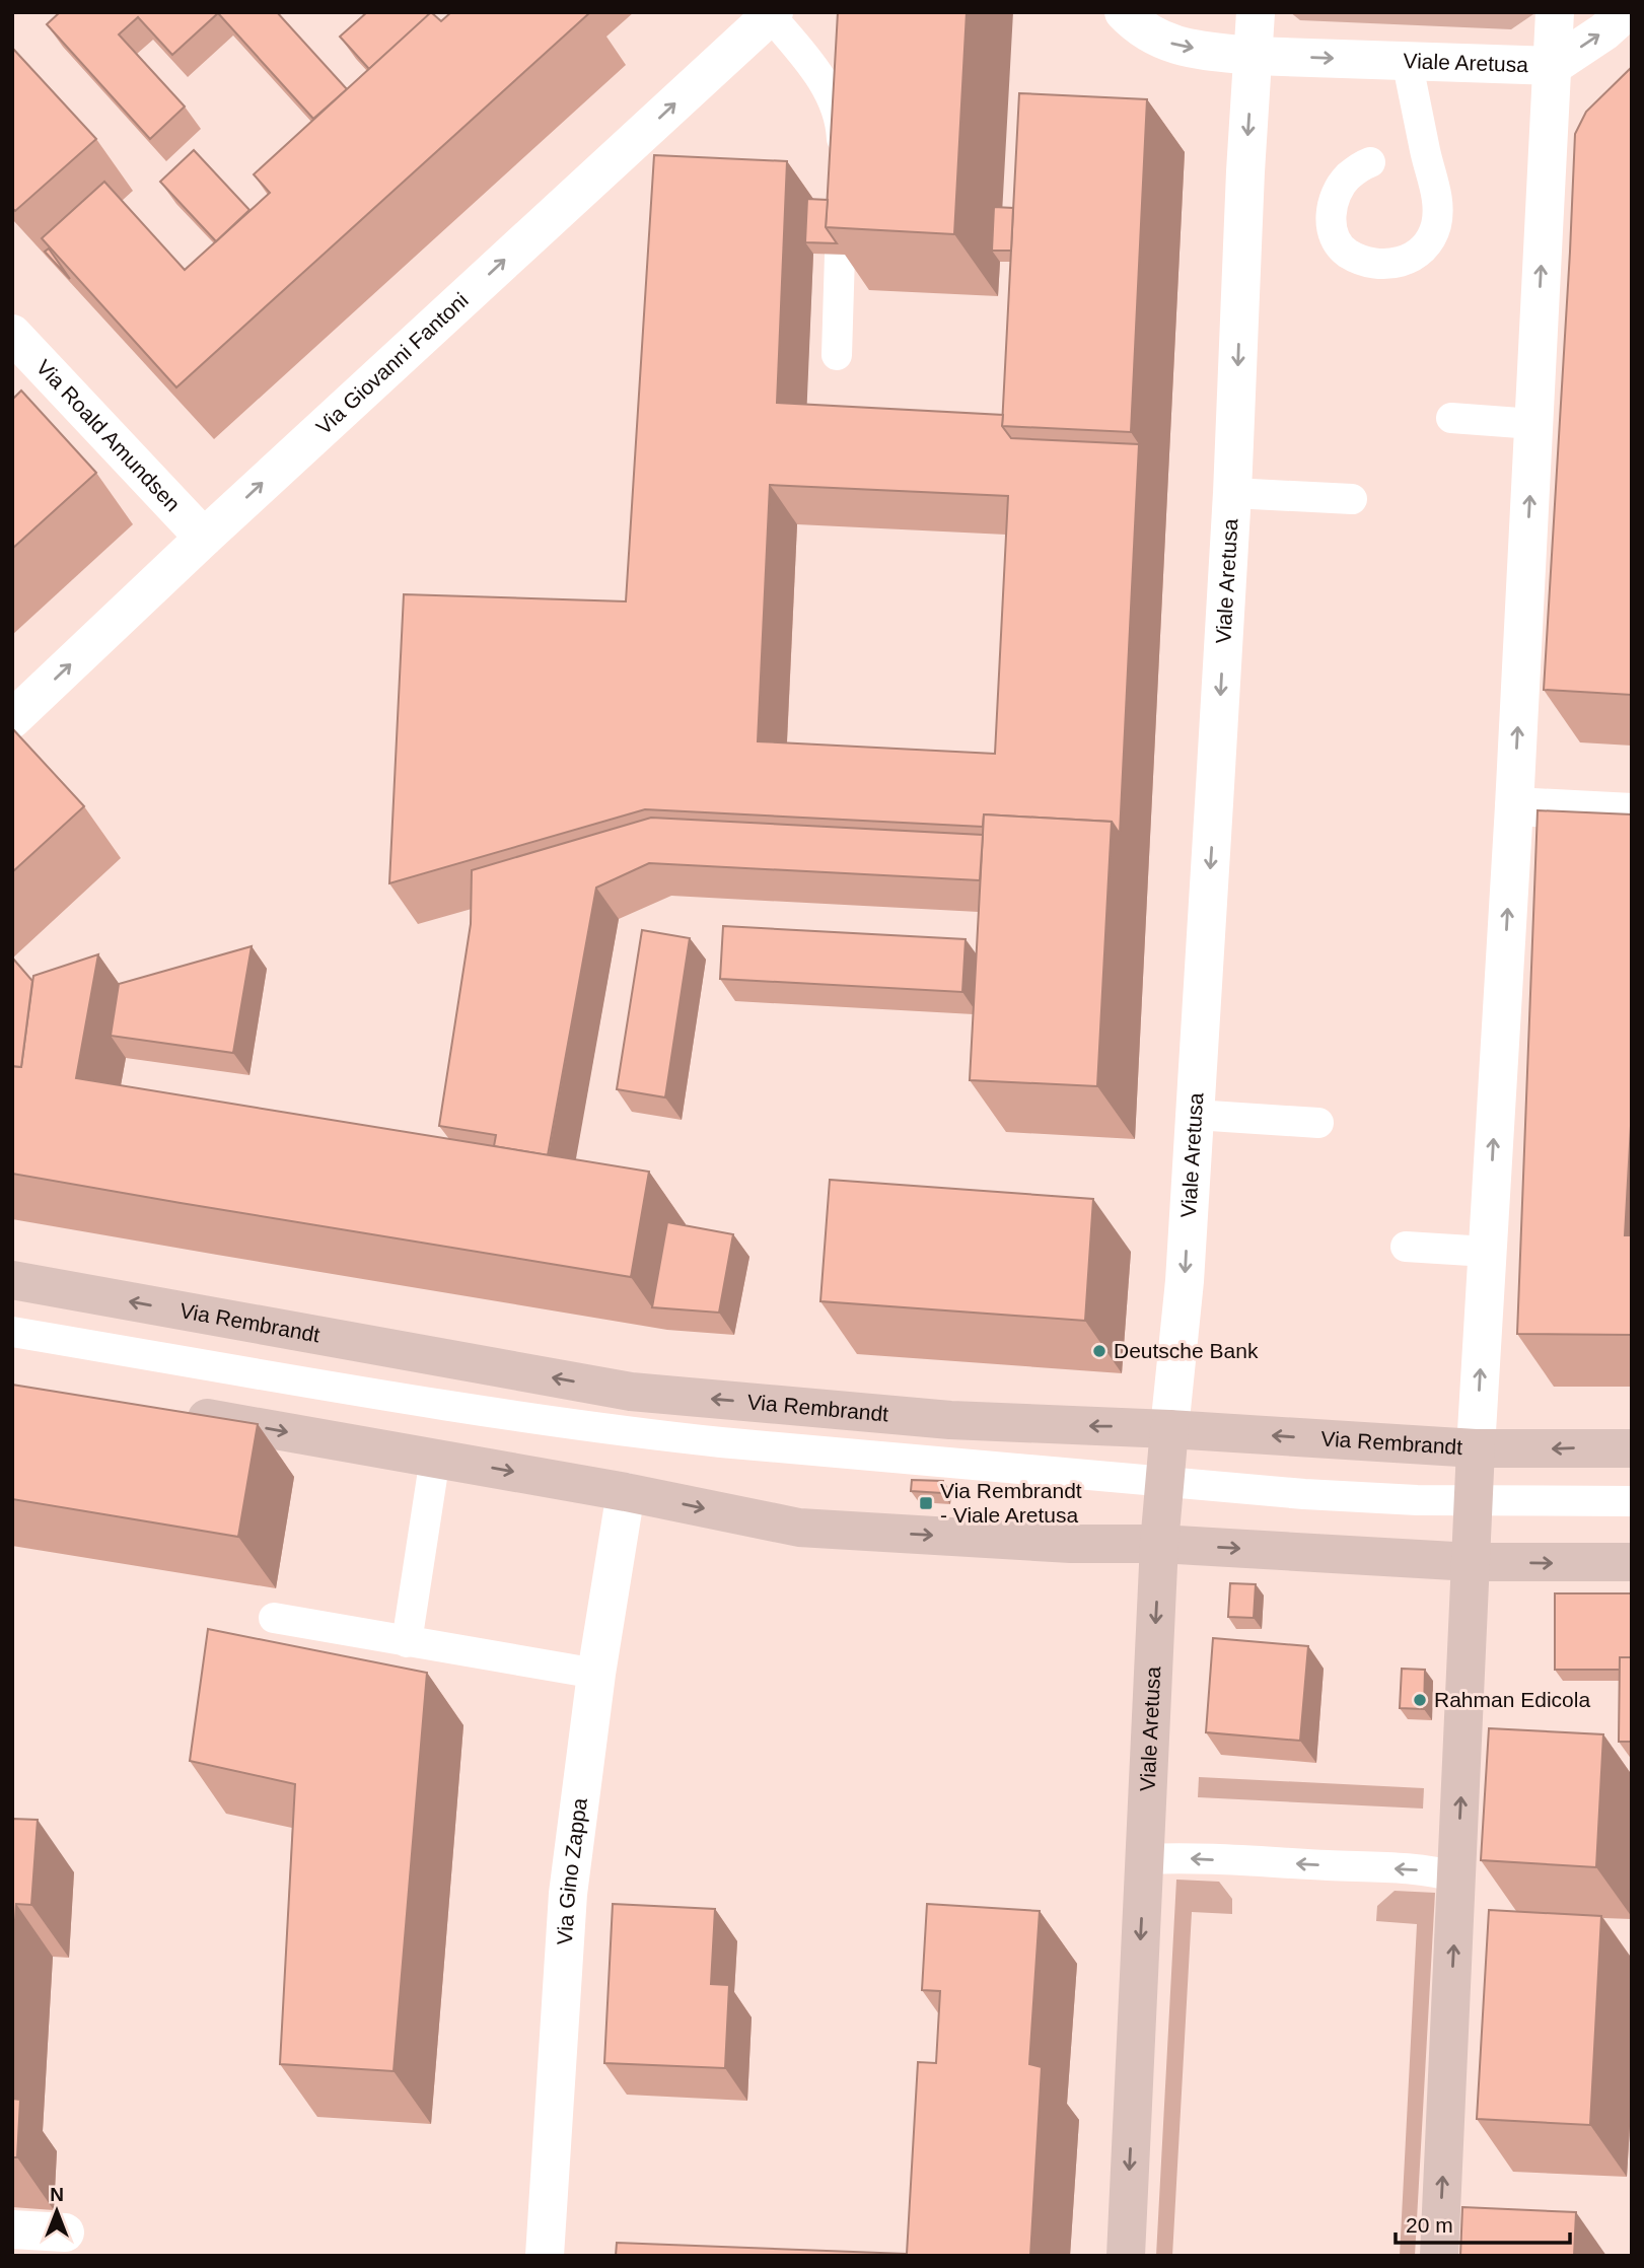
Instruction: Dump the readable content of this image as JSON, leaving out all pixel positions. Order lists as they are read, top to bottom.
{
  "streets": {
    "street": [
      "Viale Aretusa",
      "Via Giovanni Fantoni",
      "Via Roald Amundsen",
      "Via Rembrandt",
      "Via Gino Zappa"
    ]
  },
  "crossings": [
    ["Viale Aretusa", "Via Rembrandt"],
    ["Via Giovanni Fantoni", "Via Roald Amundsen"]
  ],
  "one_way": ["Via Giovanni Fantoni"],
  "places": {
    "other": ["Deutsche Bank", "Rahman Edicola"],
    "transit": ["Via Rembrandt - Viale Aretusa"]
  },
  "scale_bar": "20 m",
  "north": "top"
}
